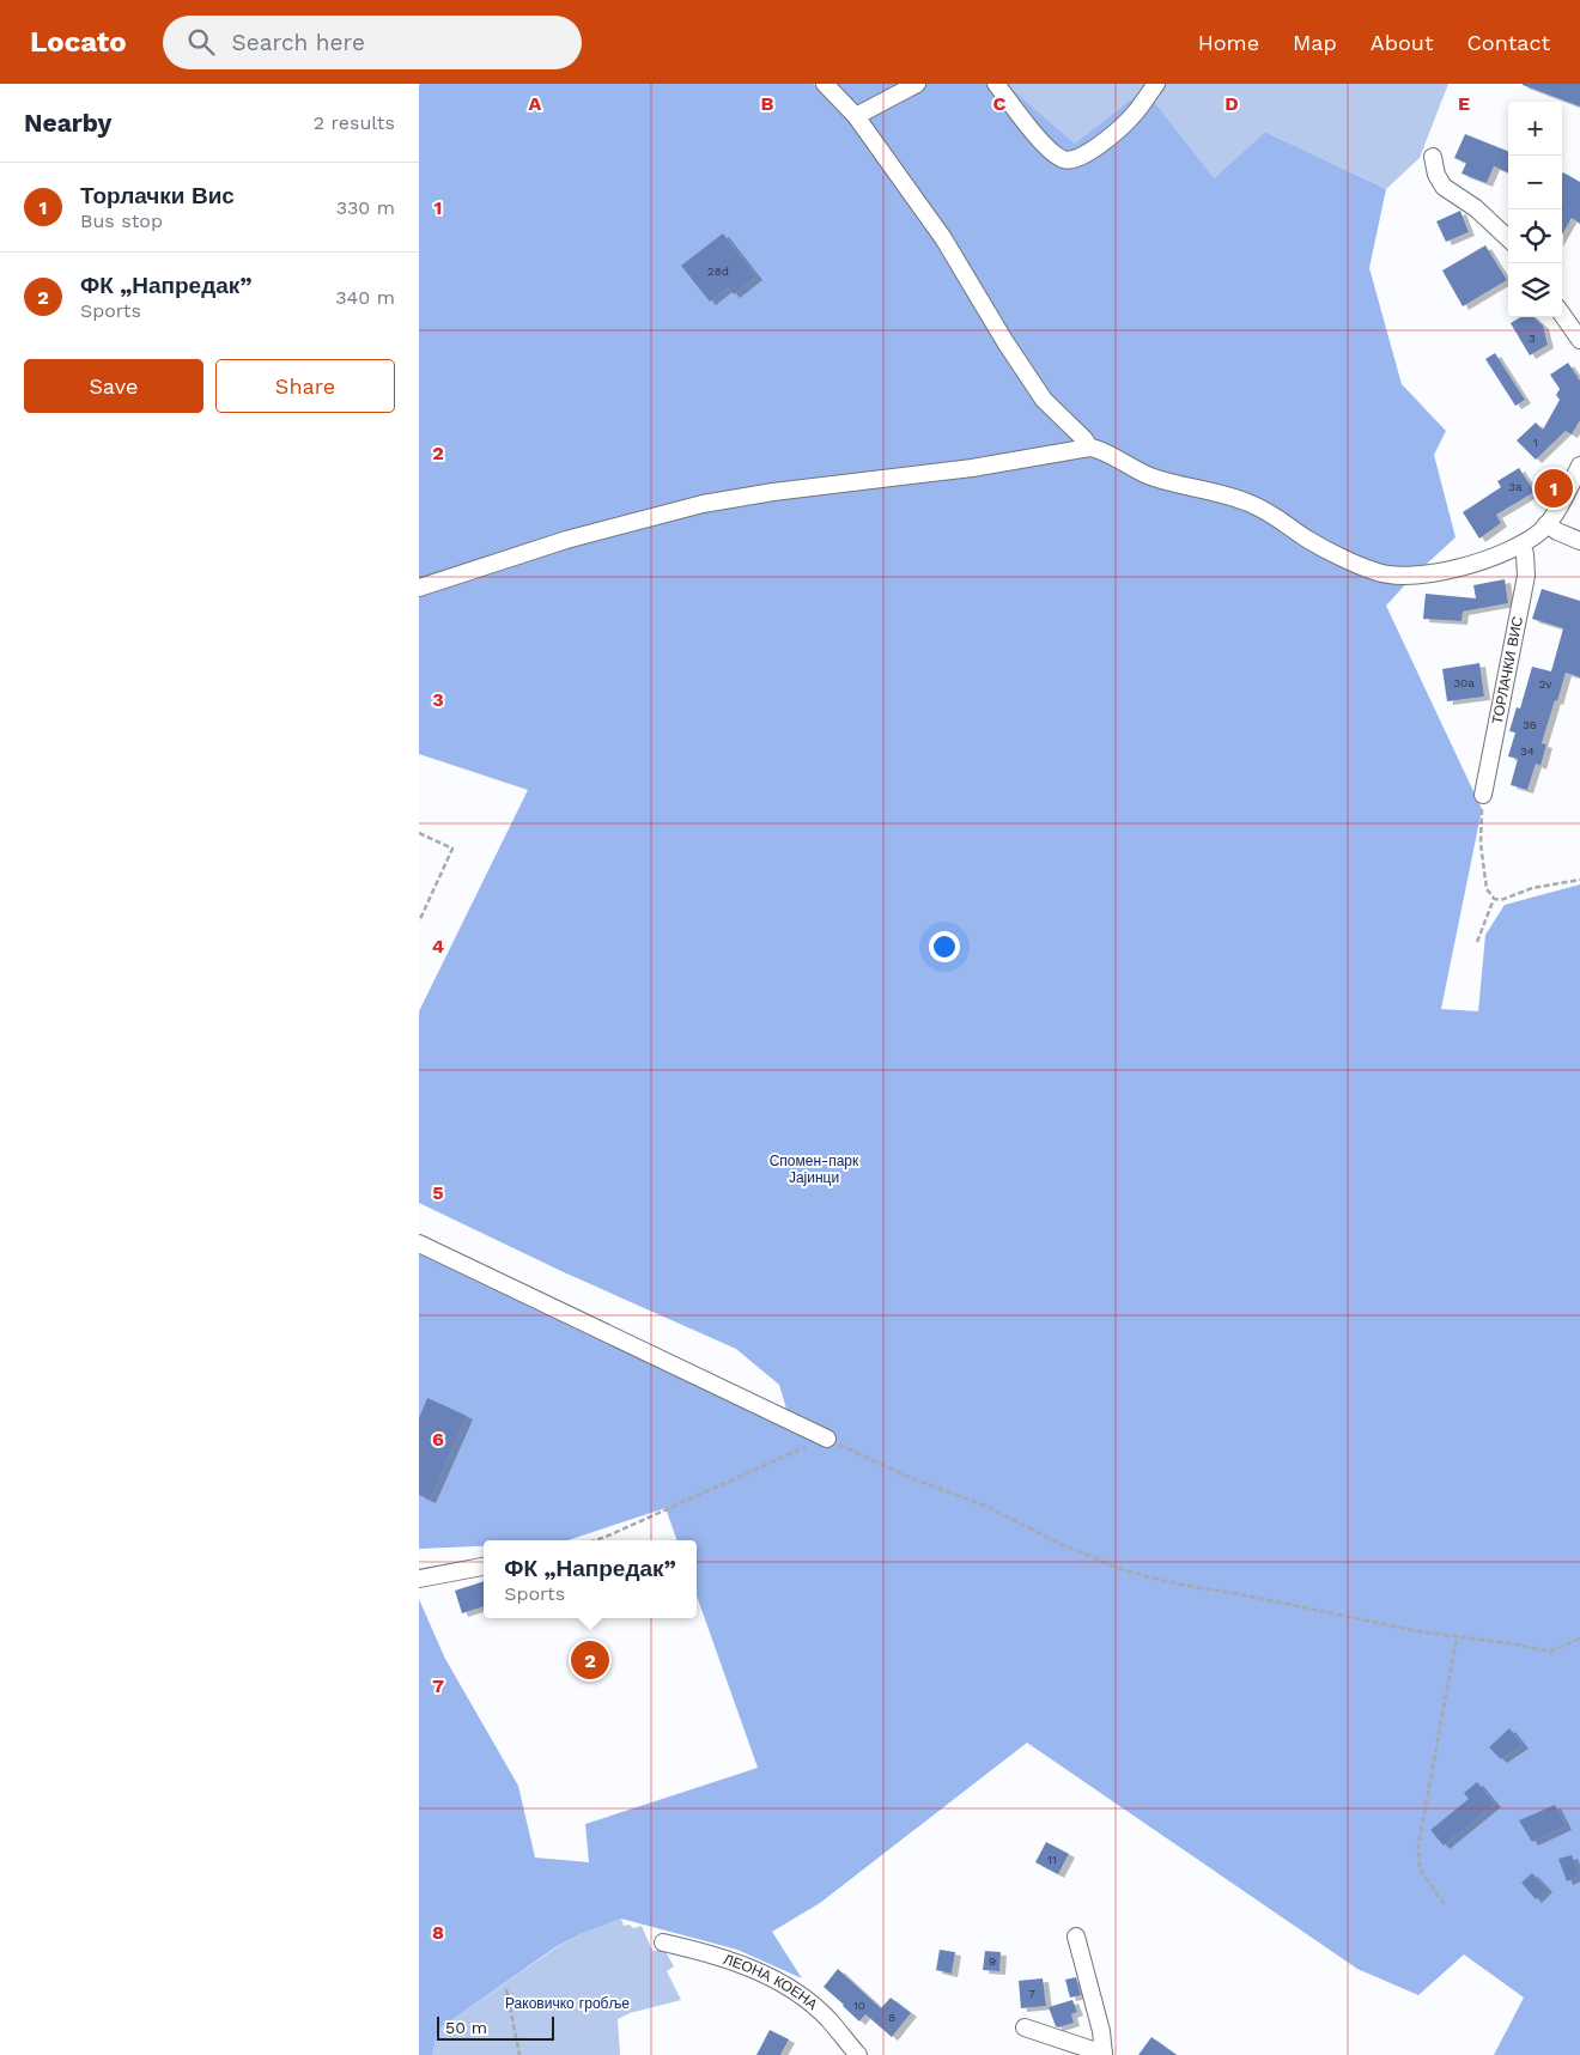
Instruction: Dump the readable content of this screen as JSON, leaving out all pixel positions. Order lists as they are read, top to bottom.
{
  "streets": {
    "street": ["ТОРЛАЧКИ ВИС", "ЛЕОНА КОЕНА"]
  },
  "parks": ["Спомен-парк Јајинци", "Раковичко гробље"],
  "house_numbers": [
    "28d",
    "3",
    "1",
    "3a",
    "30a",
    "2v",
    "36",
    "34",
    "11",
    "9",
    "7",
    "10",
    "8"
  ],
  "scale_bar": "50 m",
  "page": {
    "header": "Locato",
    "search": "Search here",
    "nav": [
      "Home",
      "Map",
      "About",
      "Contact"
    ],
    "heading": ["Nearby", "2 results"],
    "map_buttons": ["+", "−"],
    "list": [
      {
        "mark": "1",
        "name": "Торлачки Вис",
        "note": "Bus stop",
        "value": "330 m"
      },
      {
        "mark": "2",
        "name": "ФК „Напредак”",
        "note": "Sports",
        "value": "340 m"
      }
    ],
    "buttons": ["Save", "Share"],
    "pins": ["1", "2"],
    "popup": ["ФК „Напредак”", "Sports"],
    "scale": "50 m"
  },
  "grid": {
    "columns": [
      "A",
      "B",
      "C",
      "D",
      "E"
    ],
    "rows": [
      "1",
      "2",
      "3",
      "4",
      "5",
      "6",
      "7",
      "8"
    ]
  }
}
